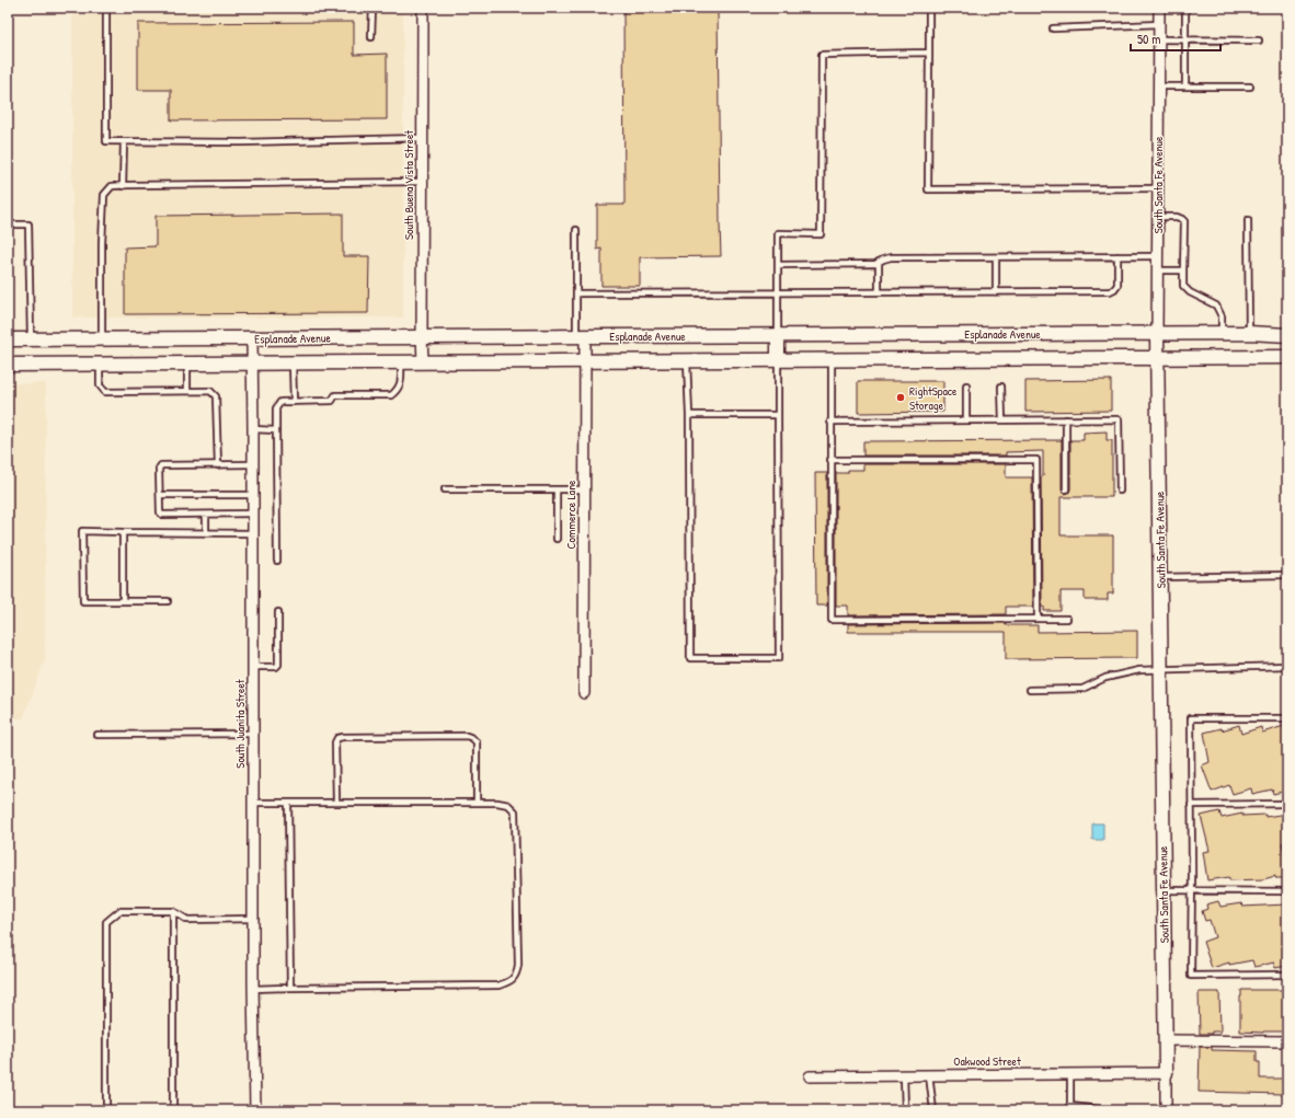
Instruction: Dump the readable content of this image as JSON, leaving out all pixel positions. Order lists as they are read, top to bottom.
{
  "streets": {
    "main road": ["South Santa Fe Avenue", "Esplanade Avenue"],
    "street": [
      "South Buena Vista Street",
      "Commerce Lane",
      "South Juanita Street",
      "Oakwood Street"
    ]
  },
  "crossings": [
    ["South Buena Vista Street", "Esplanade Avenue"],
    ["South Santa Fe Avenue", "Esplanade Avenue"],
    ["South Santa Fe Avenue", "Oakwood Street"],
    ["Esplanade Avenue", "Commerce Lane"],
    ["Esplanade Avenue", "South Juanita Street"]
  ],
  "places": ["RightSpace Storage"],
  "scale_bar": "50 m"
}
